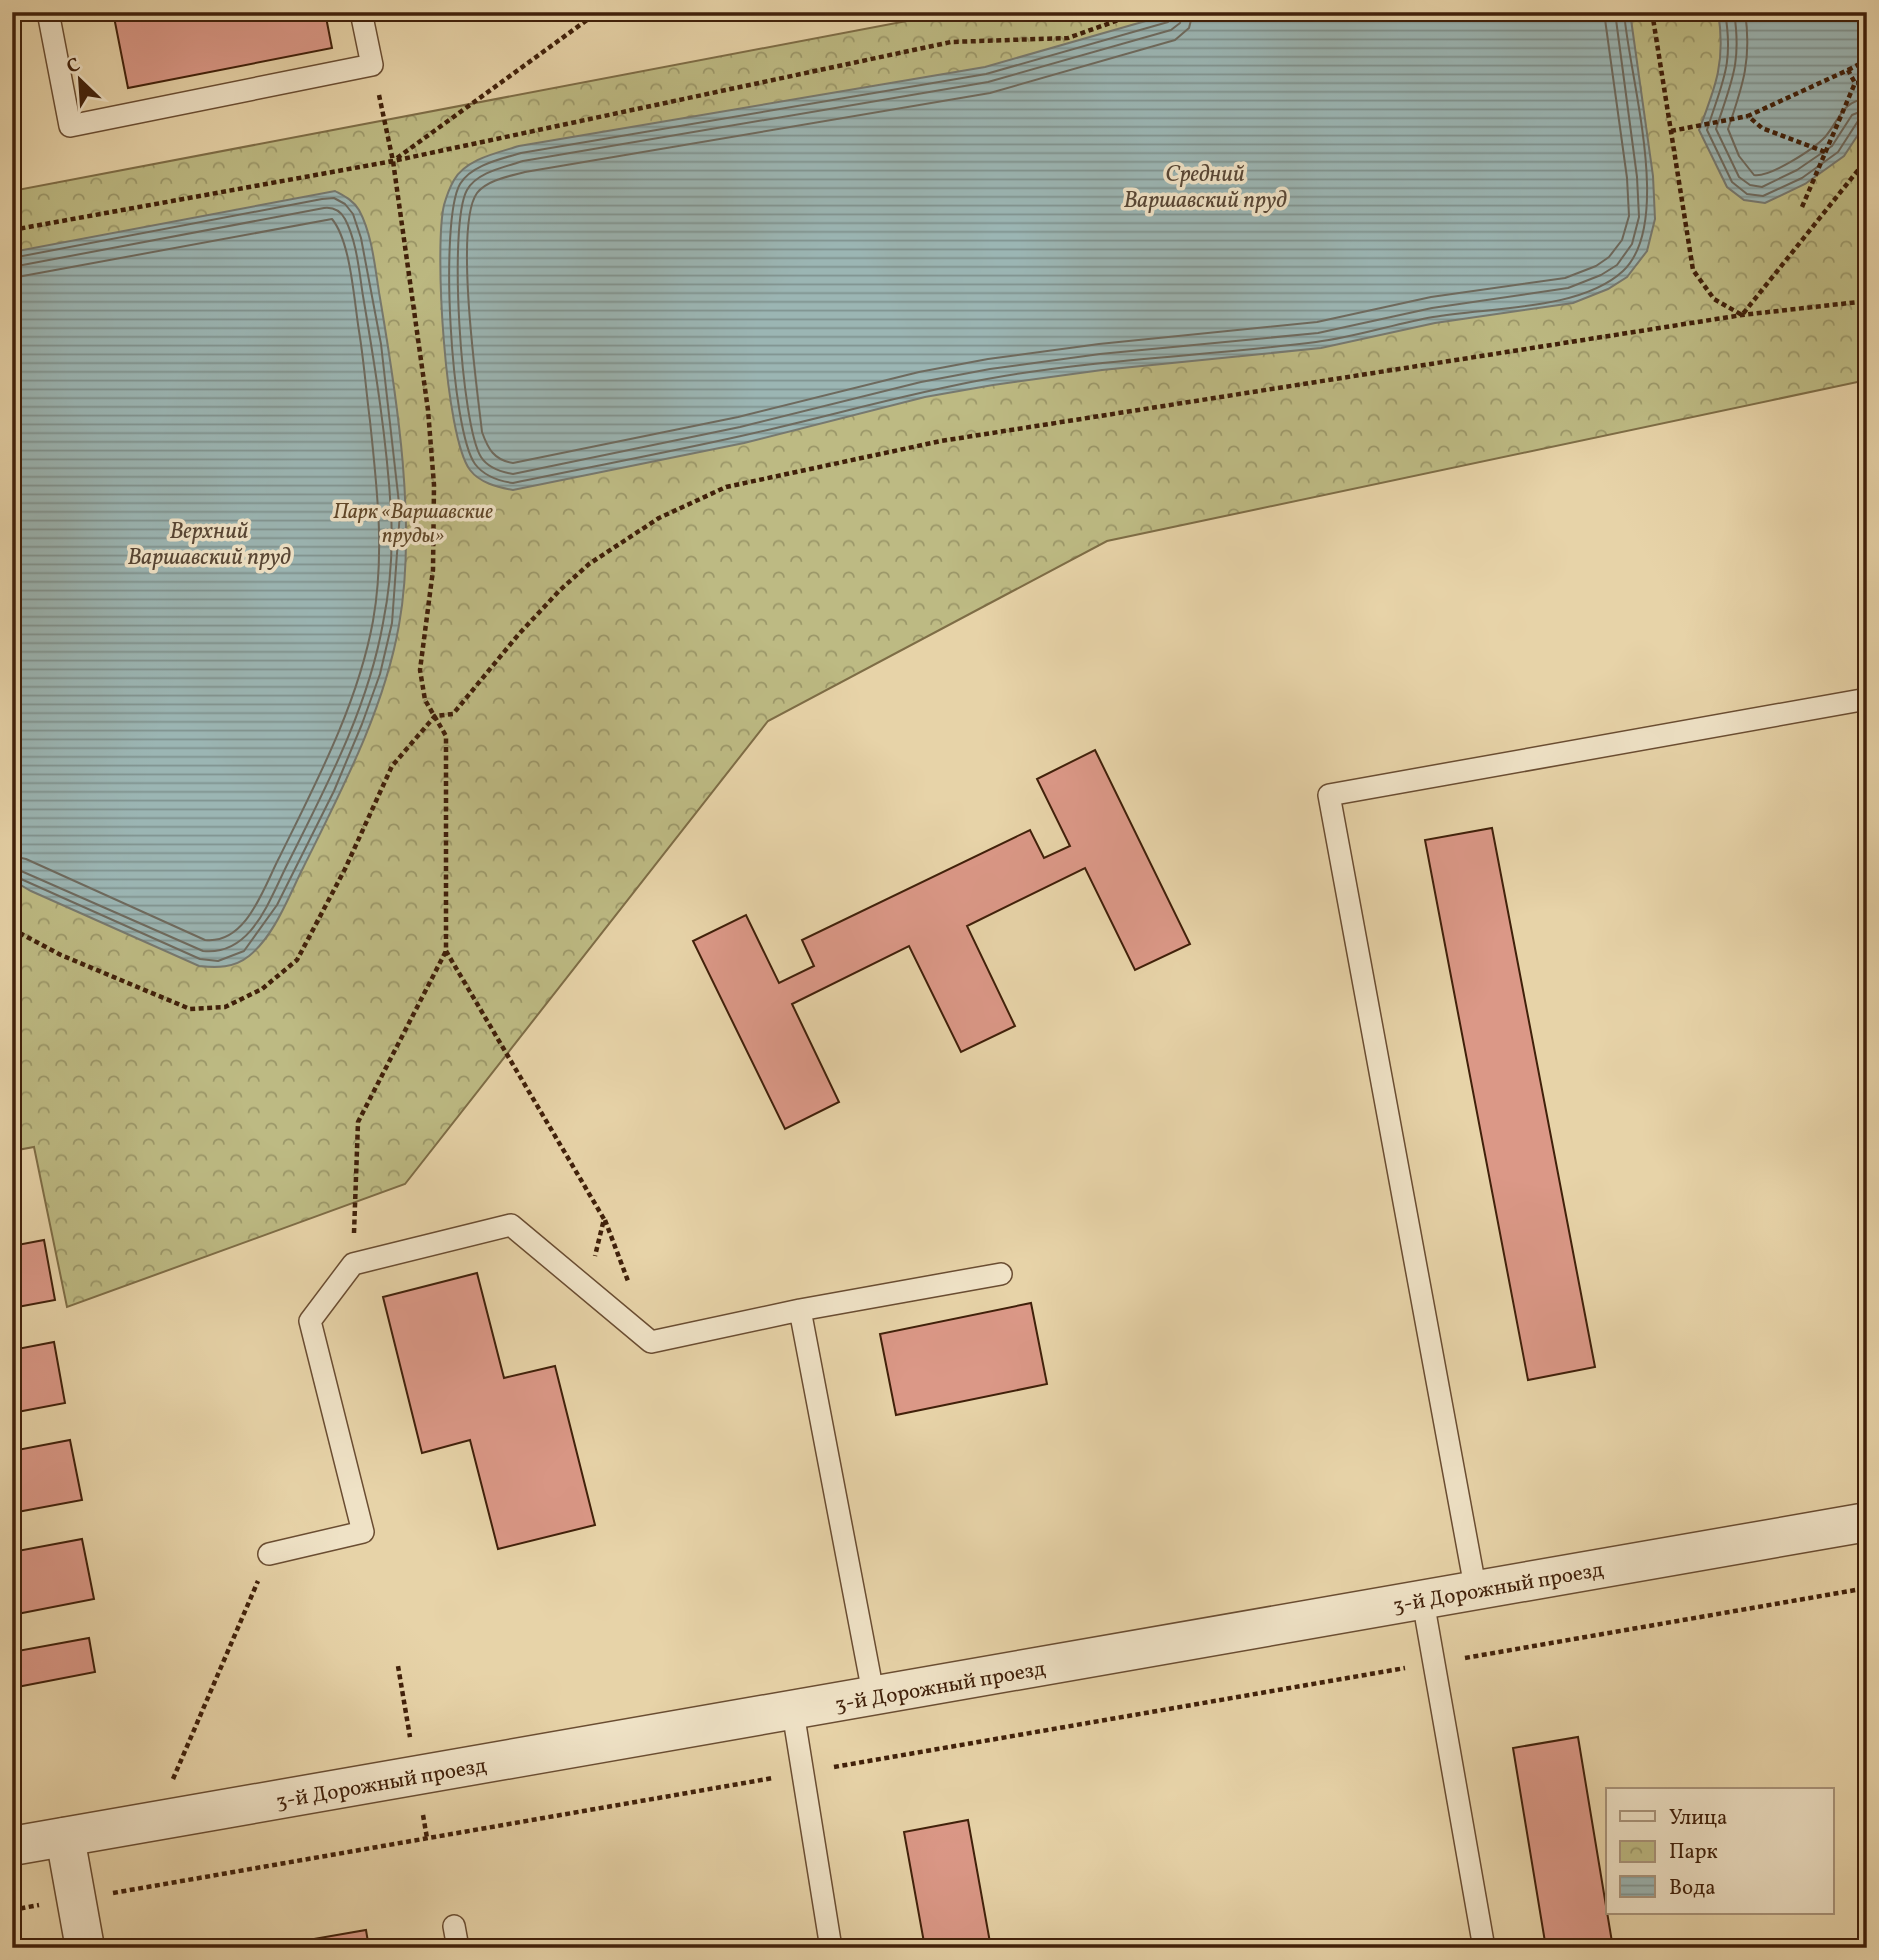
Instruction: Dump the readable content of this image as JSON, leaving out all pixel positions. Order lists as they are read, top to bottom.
{
  "streets": {
    "street": ["3-й Дорожный проезд"]
  },
  "water": ["Средний Варшавский пруд", "Верхний Варшавский пруд"],
  "parks": ["Парк «Варшавские пруды»"],
  "legend": ["Улица", "Парк", "Вода"],
  "north": "top left"
}
